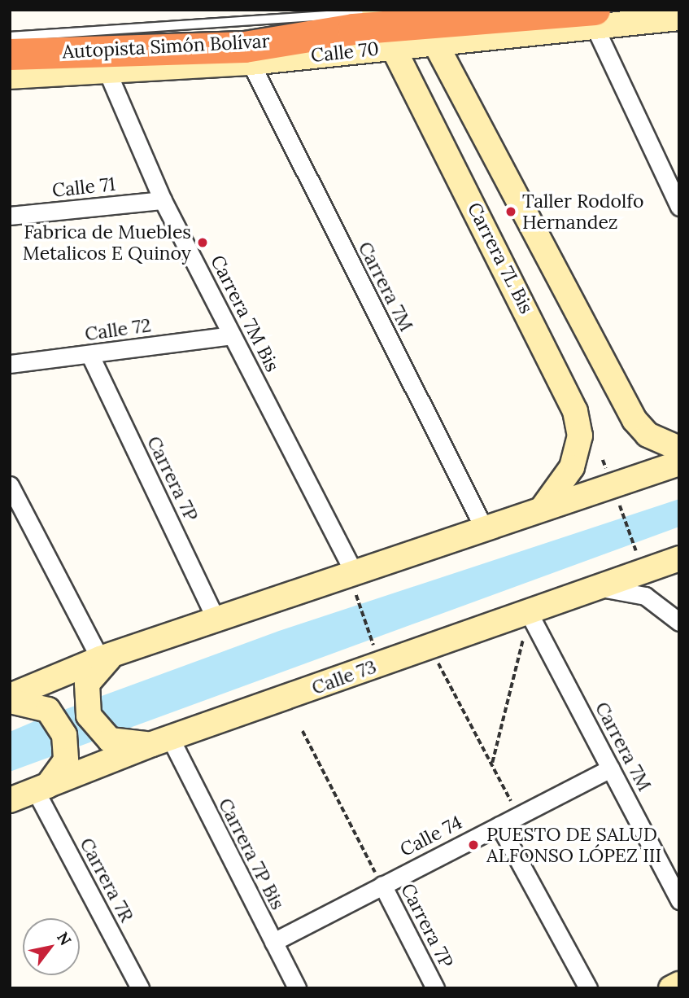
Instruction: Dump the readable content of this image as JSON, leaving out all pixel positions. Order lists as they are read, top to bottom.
{
  "streets": {
    "highway": ["Autopista Simón Bolívar"],
    "main road": ["Carrera 7L Bis", "Calle 73"],
    "street": [
      "Calle 71",
      "Carrera 7M",
      "Carrera 7M Bis",
      "Calle 72",
      "Carrera 7P",
      "Calle 74",
      "Carrera 7P Bis",
      "Carrera 7R"
    ]
  },
  "crossings": [
    ["Autopista Simón Bolívar", "Carrera 7L Bis"],
    ["Autopista Simón Bolívar", "Carrera 7M"],
    ["Autopista Simón Bolívar", "Carrera 7M Bis"],
    ["Calle 71", "Carrera 7M Bis"],
    ["Carrera 7M", "Calle 73"],
    ["Carrera 7M", "Calle 74"],
    ["Carrera 7M Bis", "Calle 72"],
    ["Calle 72", "Carrera 7P"],
    ["Carrera 7P", "Calle 74"],
    ["Calle 73", "Carrera 7P Bis"],
    ["Calle 73", "Carrera 7R"],
    ["Calle 74", "Carrera 7P Bis"]
  ],
  "places": ["Taller Rodolfo Hernandez", "Fabrica de Muebles Metalicos E Quinoy", "PUESTO DE SALUD ALFONSO LÓPEZ III"],
  "north": "top right"
}
